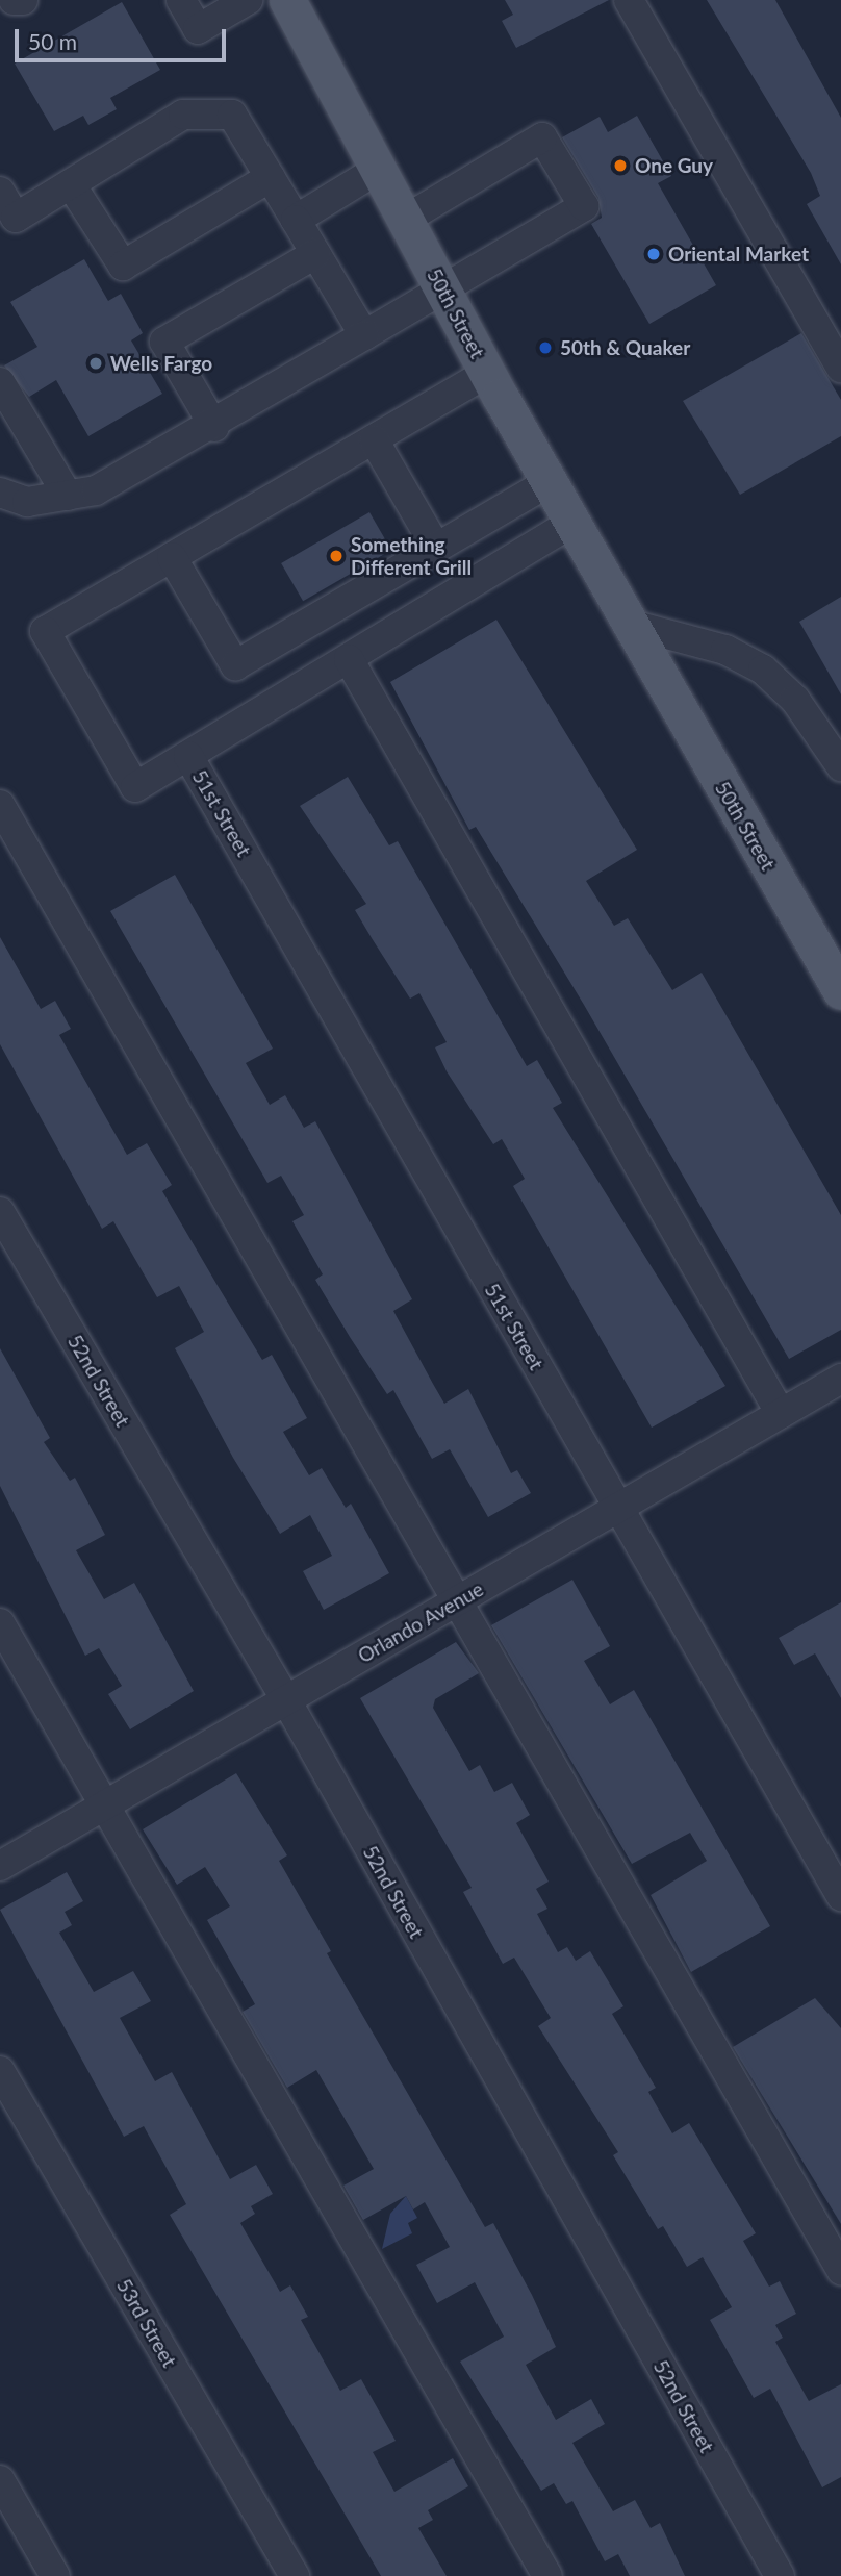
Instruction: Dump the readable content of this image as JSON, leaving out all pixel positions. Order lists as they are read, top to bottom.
{
  "streets": {
    "main road": ["50th Street"],
    "street": [
      "51st Street",
      "52nd Street",
      "Orlando Avenue",
      "53rd Street"
    ]
  },
  "crossings": [
    ["51st Street", "Orlando Avenue"],
    ["52nd Street", "Orlando Avenue"]
  ],
  "places": [
    "One Guy",
    "Oriental Market",
    "50th & Quaker",
    "Wells Fargo",
    "Something Different Grill"
  ],
  "scale_bar": "50 m"
}
